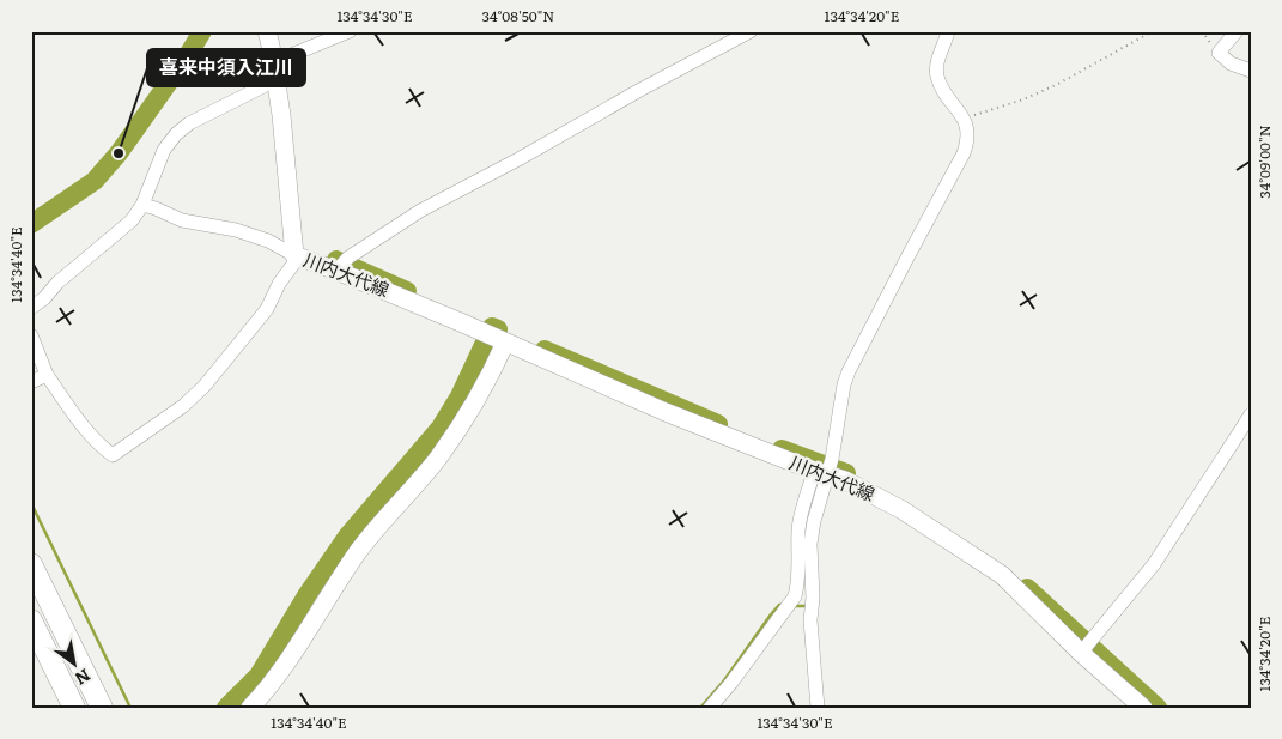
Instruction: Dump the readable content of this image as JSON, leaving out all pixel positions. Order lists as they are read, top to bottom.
{
  "streets": {
    "main road": ["川内大代線"]
  },
  "places": ["喜来中須入江川"],
  "north": "bottom right",
  "coordinates": [
    "134°34'30\"E",
    "34°08'50\"N",
    "134°34'20\"E",
    "34°09'00\"N",
    "134°34'40\"E"
  ]
}
